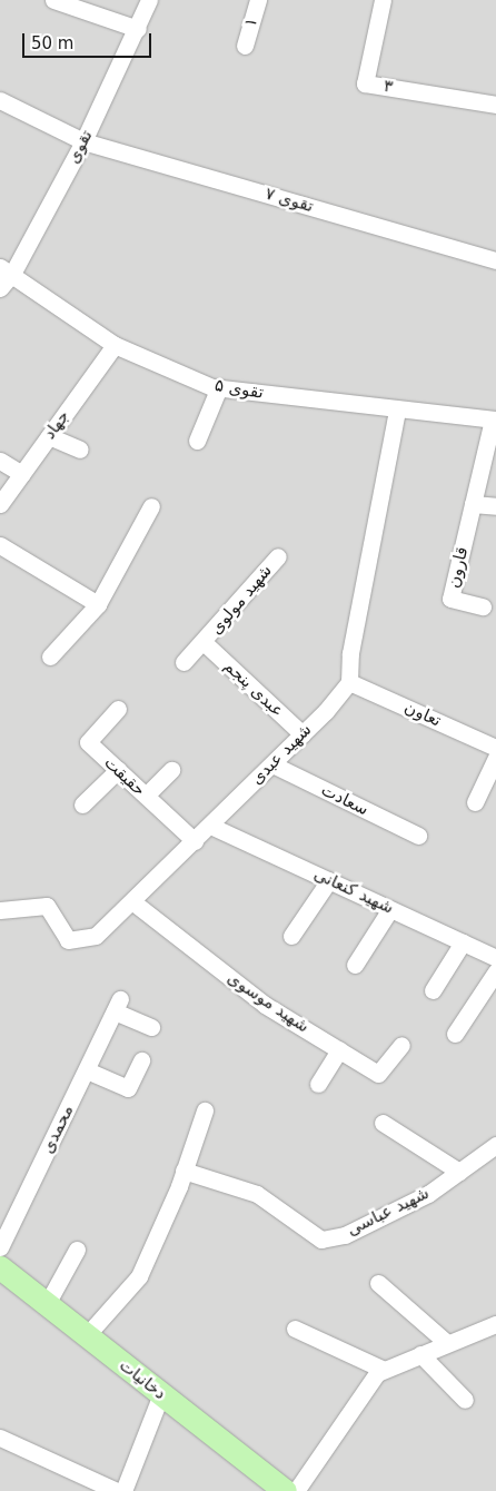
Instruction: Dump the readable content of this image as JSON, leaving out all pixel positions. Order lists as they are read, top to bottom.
{
  "streets": {
    "main road": ["دخانیات"],
    "street": [
      "۱",
      "۳",
      "تقوی",
      "تقوی ۷",
      "تقوی ۵",
      "جهاد",
      "قارون",
      "شهید مولوی",
      "عبدی پنجم",
      "تعاون",
      "شهید عبدی",
      "حقیقت",
      "سعادت",
      "شهید کنعانی",
      "شهید موسوی",
      "محمدی",
      "شهید عباسی"
    ]
  },
  "crossings": [
    ["تقوی", "تقوی ۷"],
    ["تقوی", "تقوی ۵"],
    ["تقوی ۵", "جهاد"],
    ["تقوی ۵", "قارون"],
    ["شهید مولوی", "عبدی پنجم"],
    ["عبدی پنجم", "شهید عبدی"],
    ["تعاون", "شهید عبدی"],
    ["شهید عبدی", "حقیقت"],
    ["شهید عبدی", "سعادت"],
    ["شهید عبدی", "شهید کنعانی"],
    ["شهید عبدی", "شهید موسوی"]
  ],
  "scale_bar": "50 m"
}
